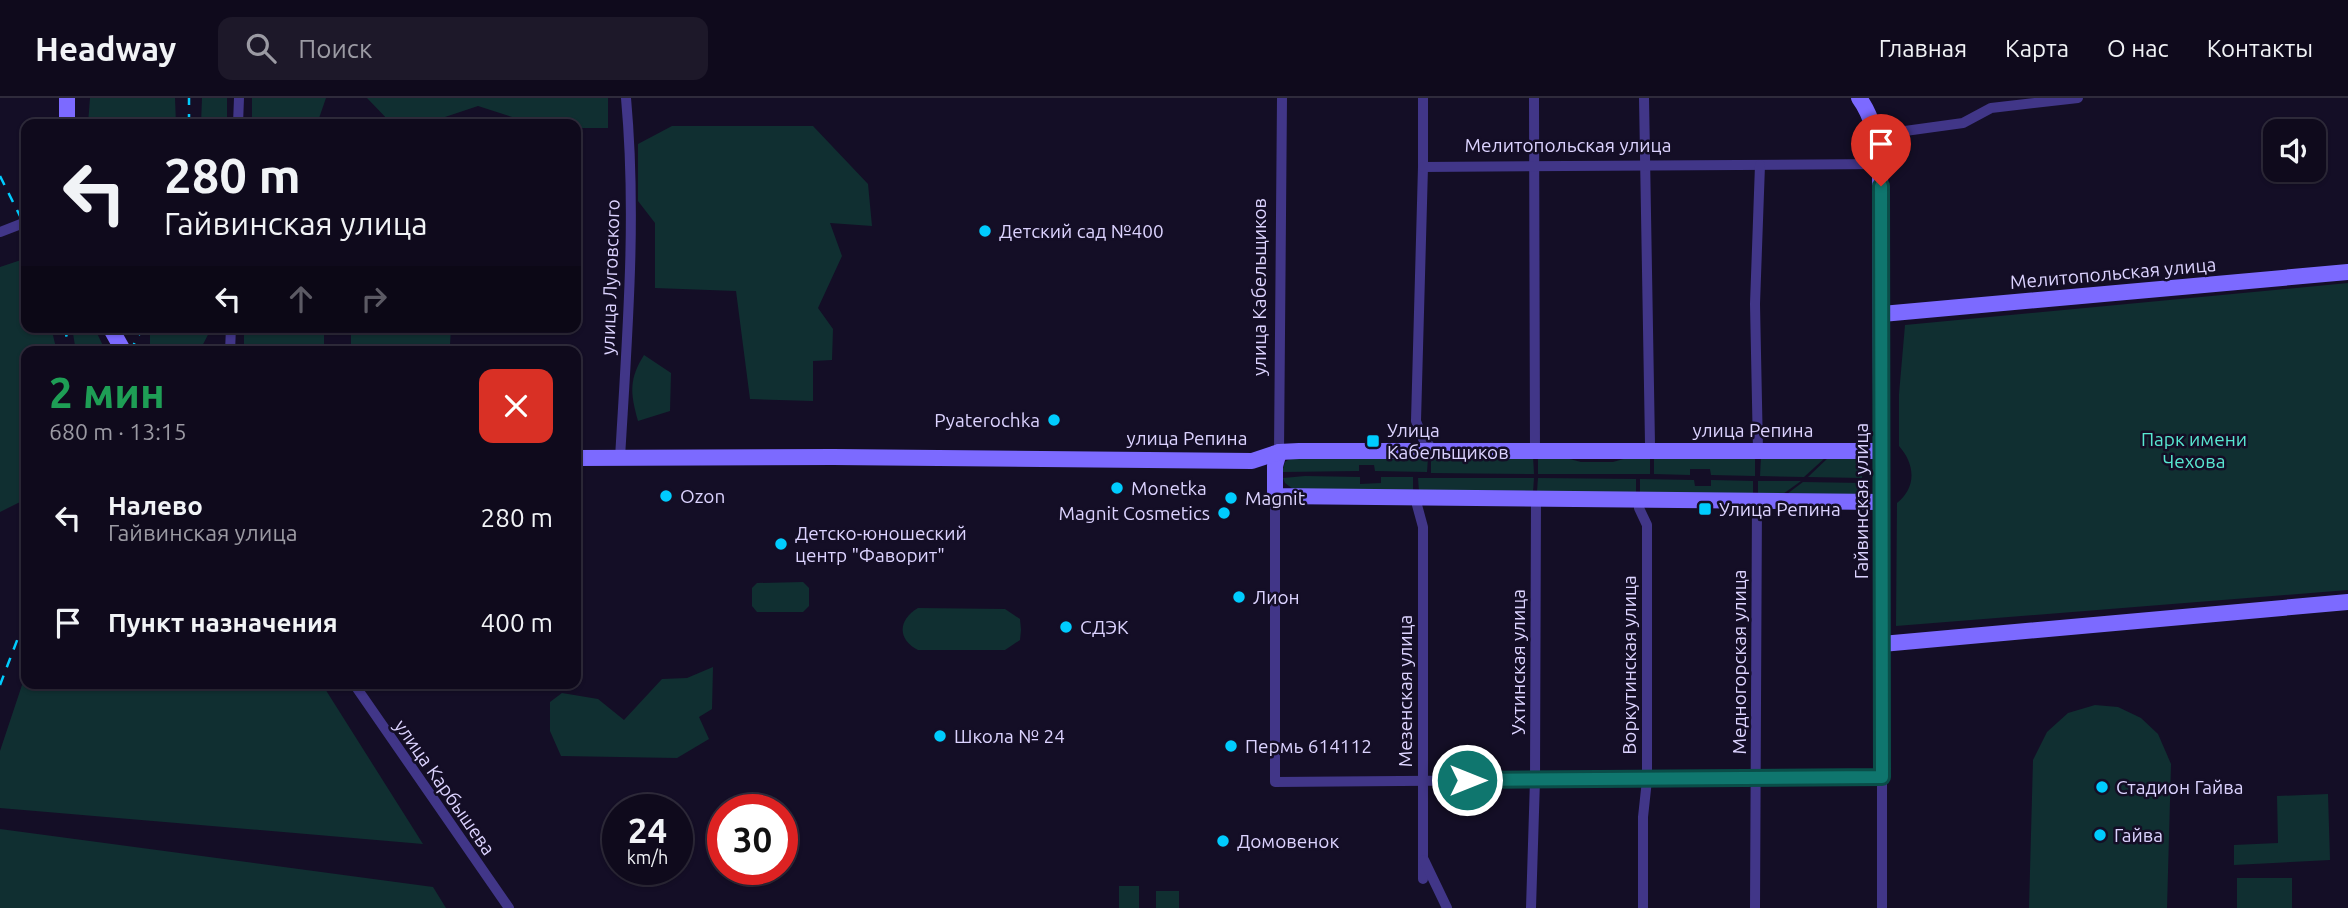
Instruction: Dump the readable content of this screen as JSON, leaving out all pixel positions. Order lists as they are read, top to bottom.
{
  "streets": {
    "street": [
      "Мелитопольская улица",
      "улица Луговского",
      "улица Кабельщиков",
      "улица Репина",
      "Гайвинская улица",
      "Ухтинская улица",
      "Медногорская улица",
      "Воркутинская улица",
      "Мезенская улица",
      "улица Карбышева"
    ]
  },
  "crossings": [
    ["Мелитопольская улица", "Гайвинская улица"],
    ["улица Луговского", "улица Репина"],
    ["улица Кабельщиков", "улица Репина"],
    ["улица Кабельщиков", "Мезенская улица"],
    ["улица Репина", "Гайвинская улица"]
  ],
  "parks": ["Парк имени Чехова"],
  "places": {
    "other": [
      "Детский сад №400",
      "Pyaterochka",
      "Monetka",
      "Ozon",
      "Magnit",
      "Magnit Cosmetics",
      "Детско-юношеский центр \"Фаворит\"",
      "Лион",
      "СДЭК",
      "Школа № 24",
      "Пермь 614112",
      "Стадион Гайва",
      "Гайва",
      "Домовенок"
    ],
    "transit": ["Улица Кабельщиков", "Улица Репина"]
  },
  "page": {
    "header": "Headway",
    "search": "Поиск",
    "nav": [
      "Главная",
      "Карта",
      "О нас",
      "Контакты"
    ],
    "turn": ["280 m", "Гайвинская улица"],
    "heading": ["2 мин", "680 m · 13:15"],
    "list": [
      {
        "name": "Налево",
        "note": "Гайвинская улица",
        "value": "280 m"
      },
      {
        "name": "Пункт назначения",
        "value": "400 m"
      }
    ],
    "speed": "24 km/h",
    "limit": "30"
  }
}
